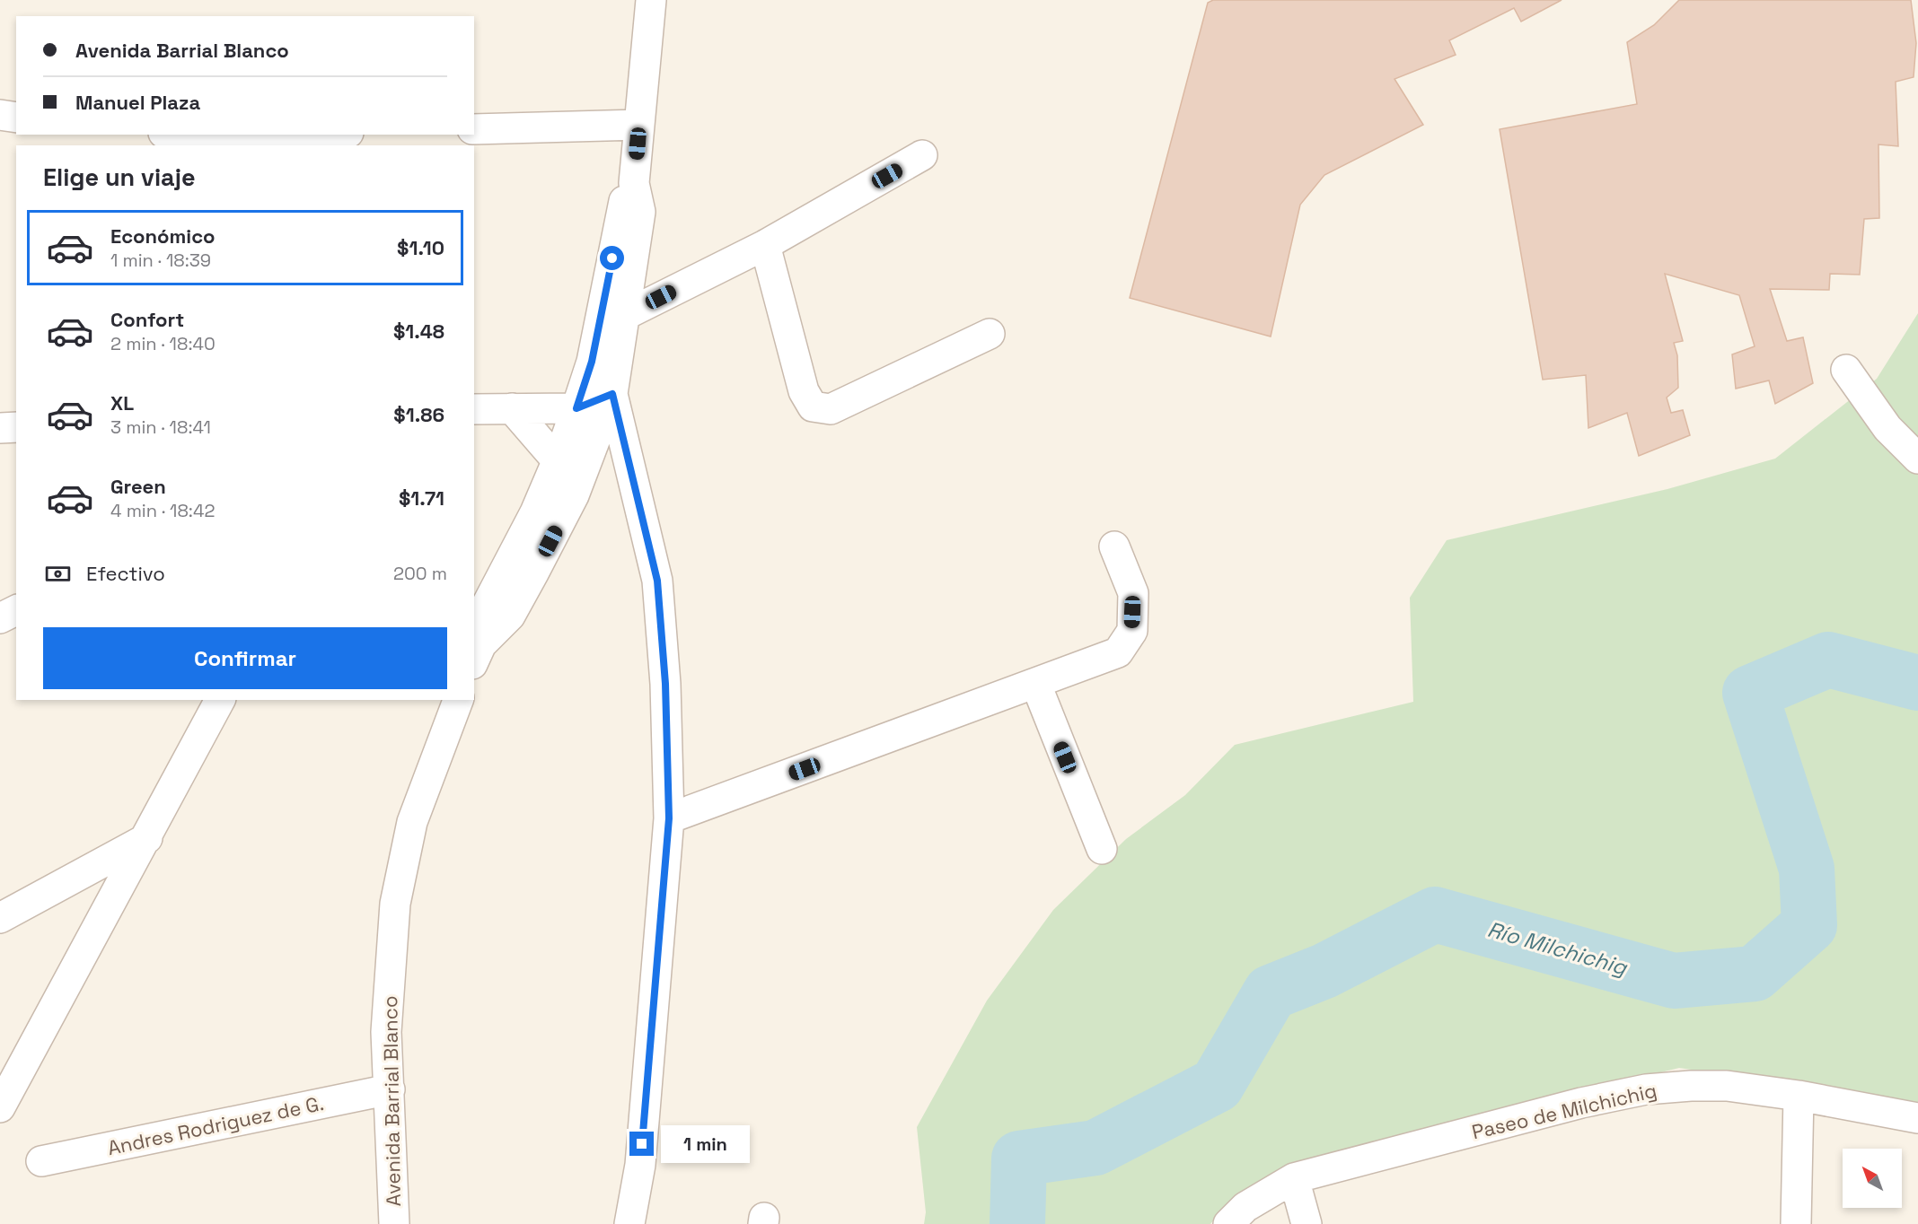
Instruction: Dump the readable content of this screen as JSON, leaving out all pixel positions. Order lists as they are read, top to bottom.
{
  "streets": {
    "street": ["Avenida Barrial Blanco", "Paseo de Milchichig", "Andres Rodriguez de G."]
  },
  "crossings": [
    ["Avenida Barrial Blanco", "Andres Rodriguez de G."]
  ],
  "water": ["Río Milchichig"],
  "north": "top left",
  "page": {
    "banner": ["Avenida Barrial Blanco", "Manuel Plaza"],
    "heading": "Elige un viaje",
    "list": [
      {
        "name": "Económico",
        "note": "1 min · 18:39",
        "value": "$1.10"
      },
      {
        "name": "Confort",
        "note": "2 min · 18:40",
        "value": "$1.48"
      },
      {
        "name": "XL",
        "note": "3 min · 18:41",
        "value": "$1.86"
      },
      {
        "name": "Green",
        "note": "4 min · 18:42",
        "value": "$1.71"
      }
    ],
    "pay": ["Efectivo", "200 m"],
    "buttons": "Confirmar",
    "bubble": "1 min"
  }
}
